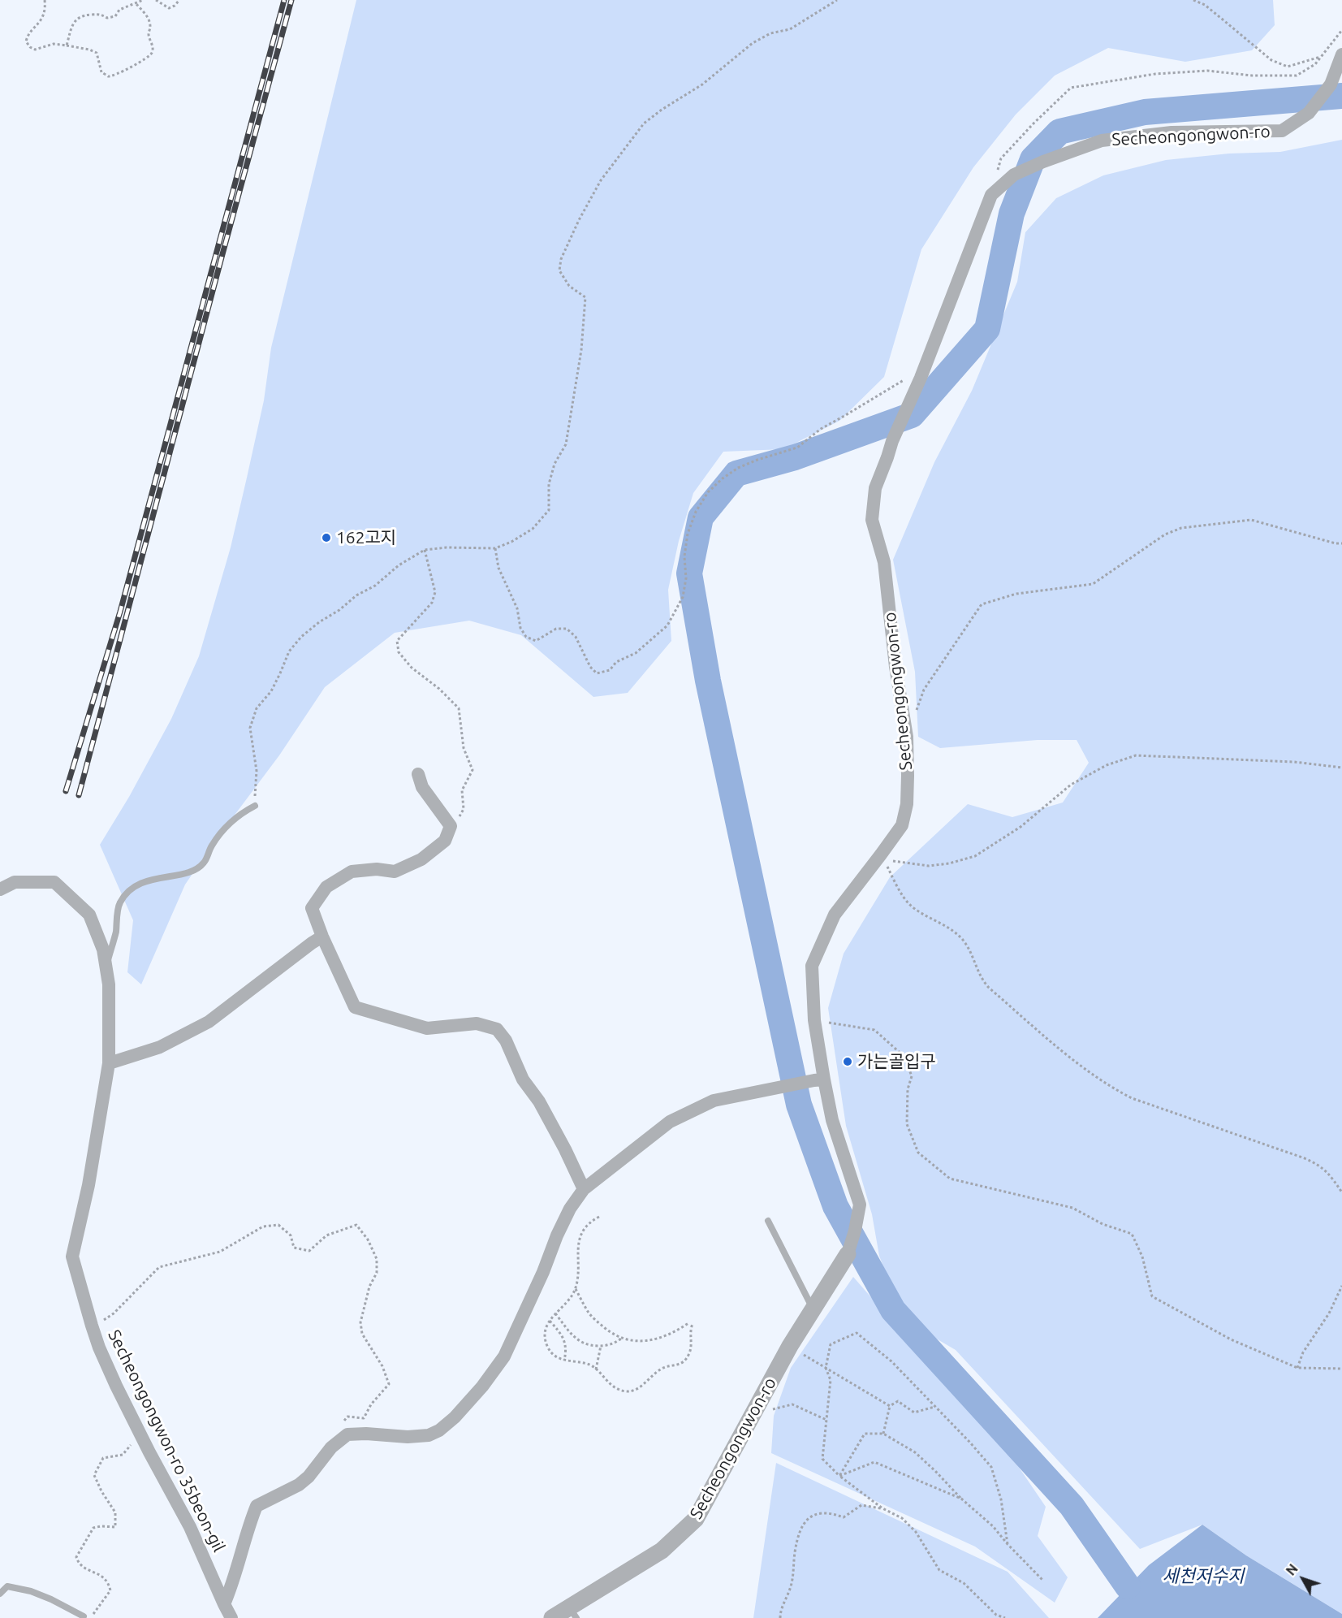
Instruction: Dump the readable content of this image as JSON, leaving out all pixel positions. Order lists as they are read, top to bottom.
{
  "streets": {
    "street": ["Secheongongwon-ro", "Secheongongwon-ro 35beon-gil"]
  },
  "water": ["세천저수지"],
  "places": ["162고지", "가는골입구"],
  "north": "top left"
}
